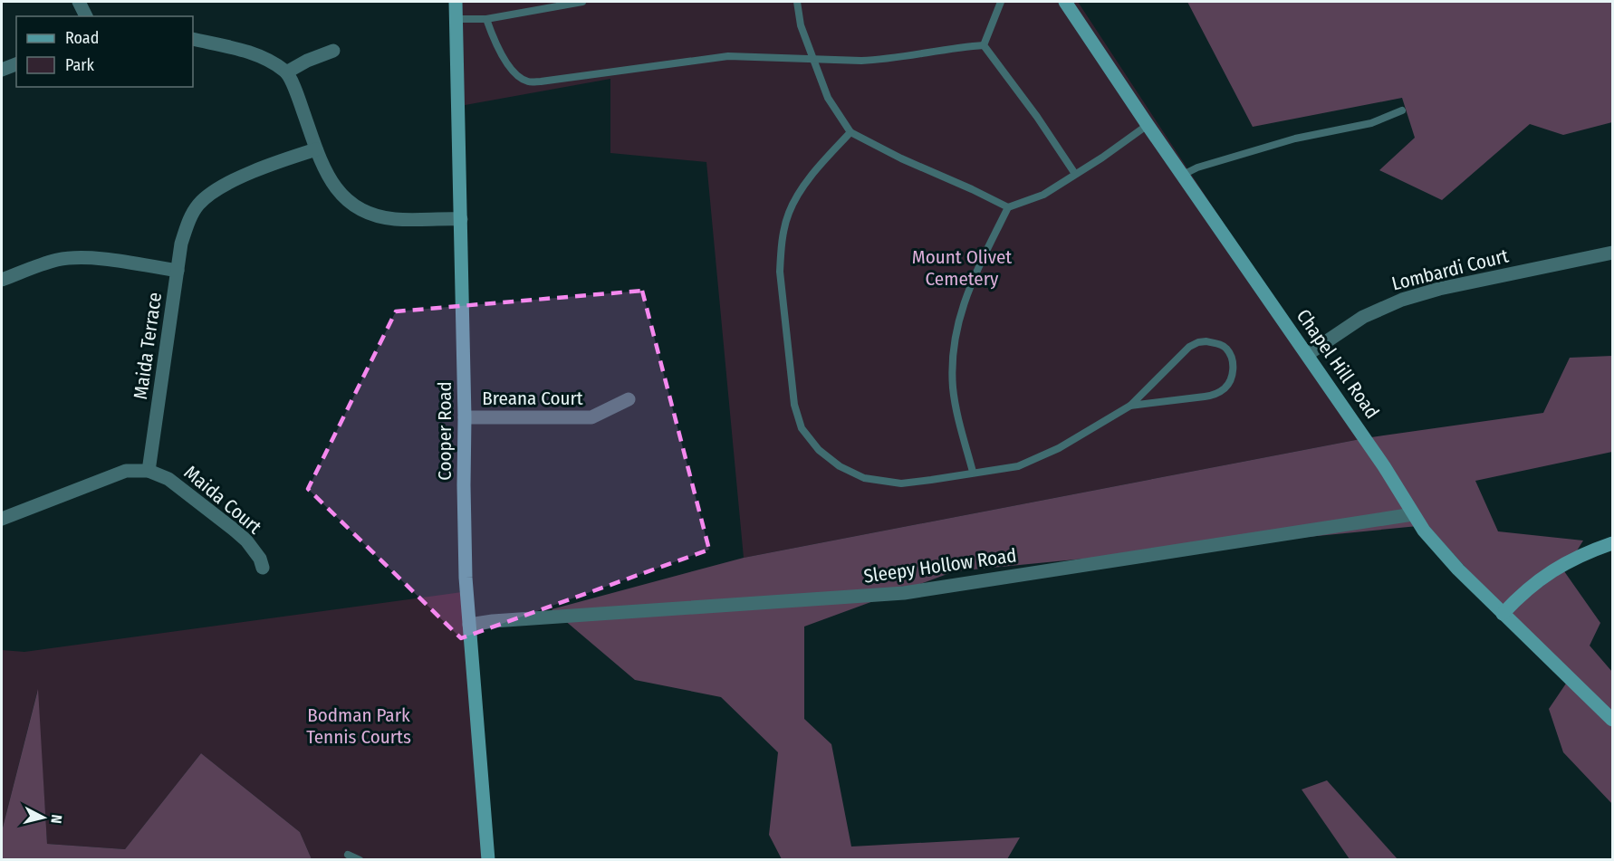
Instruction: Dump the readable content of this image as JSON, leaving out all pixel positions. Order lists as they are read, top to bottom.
{
  "streets": {
    "street": [
      "Lombardi Court",
      "Maida Terrace",
      "Chapel Hill Road",
      "Breana Court",
      "Cooper Road",
      "Maida Court",
      "Sleepy Hollow Road"
    ]
  },
  "crossings": [
    ["Lombardi Court", "Chapel Hill Road"],
    ["Maida Terrace", "Maida Court"],
    ["Chapel Hill Road", "Sleepy Hollow Road"],
    ["Breana Court", "Cooper Road"],
    ["Cooper Road", "Sleepy Hollow Road"]
  ],
  "parks": ["Mount Olivet Cemetery", "Bodman Park Tennis Courts"],
  "legend": ["Road", "Park"],
  "north": "right"
}
